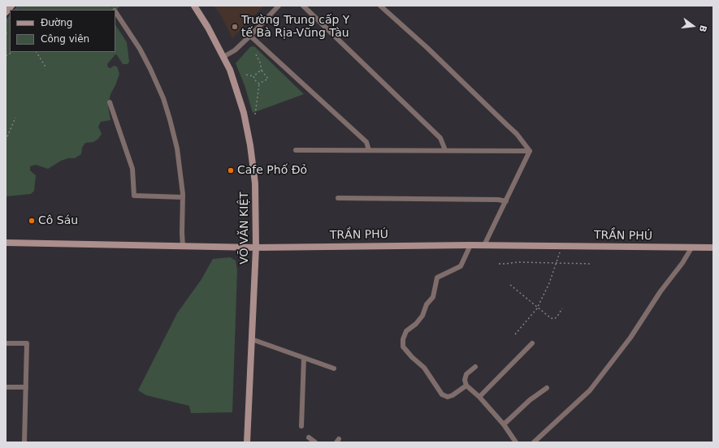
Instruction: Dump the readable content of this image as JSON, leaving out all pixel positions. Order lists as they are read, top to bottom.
{
  "streets": {
    "main road": ["VÕ VĂN KIỆT", "TRẦN PHÚ"]
  },
  "crossings": [
    ["VÕ VĂN KIỆT", "TRẦN PHÚ"]
  ],
  "places": ["Trường Trung cấp Y tế Bà Rịa-Vũng Tàu", "Cafe Phố Đỏ", "Cô Sáu"],
  "legend": ["Đường", "Công viên"],
  "north": "right"
}
